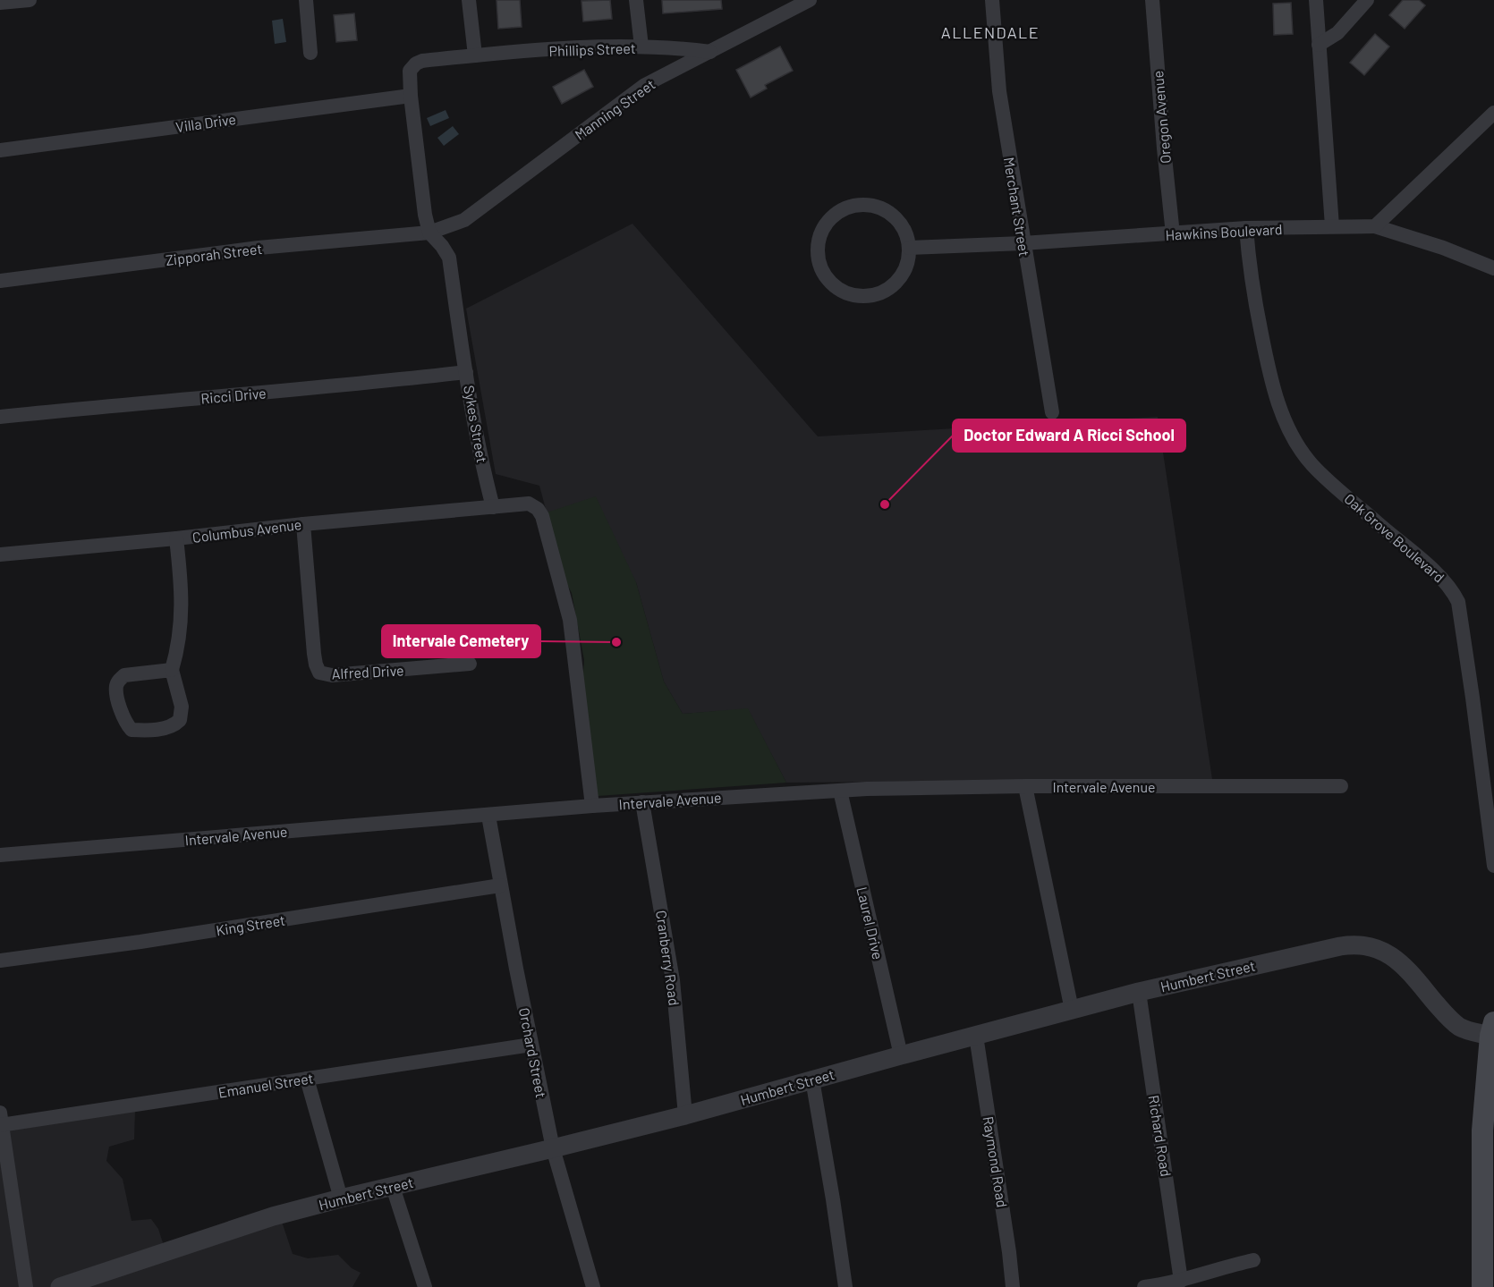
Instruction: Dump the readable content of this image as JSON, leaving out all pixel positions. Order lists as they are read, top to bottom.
{
  "streets": {
    "street": [
      "Phillips Street",
      "Manning Street",
      "Oregon Avenue",
      "Villa Drive",
      "Merchant Street",
      "Hawkins Boulevard",
      "Zipporah Street",
      "Ricci Drive",
      "Sykes Street",
      "Columbus Avenue",
      "Oak Grove Boulevard",
      "Alfred Drive",
      "Intervale Avenue",
      "Laurel Drive",
      "King Street",
      "Cranberry Road",
      "Humbert Street",
      "Orchard Street",
      "Emanuel Street",
      "Richard Road",
      "Raymond Road"
    ]
  },
  "crossings": [
    ["Phillips Street", "Manning Street"],
    ["Phillips Street", "Sykes Street"],
    ["Manning Street", "Zipporah Street"],
    ["Manning Street", "Sykes Street"],
    ["Oregon Avenue", "Hawkins Boulevard"],
    ["Villa Drive", "Sykes Street"],
    ["Merchant Street", "Hawkins Boulevard"],
    ["Hawkins Boulevard", "Oak Grove Boulevard"],
    ["Zipporah Street", "Sykes Street"],
    ["Ricci Drive", "Sykes Street"],
    ["Sykes Street", "Columbus Avenue"],
    ["Columbus Avenue", "Alfred Drive"],
    ["Intervale Avenue", "Laurel Drive"],
    ["Intervale Avenue", "Cranberry Road"],
    ["Intervale Avenue", "Orchard Street"],
    ["Laurel Drive", "Humbert Street"],
    ["King Street", "Orchard Street"],
    ["Cranberry Road", "Humbert Street"],
    ["Humbert Street", "Orchard Street"],
    ["Humbert Street", "Richard Road"],
    ["Humbert Street", "Raymond Road"],
    ["Orchard Street", "Emanuel Street"]
  ],
  "districts": ["ALLENDALE"],
  "places": ["Doctor Edward A Ricci School", "Intervale Cemetery"]
}
